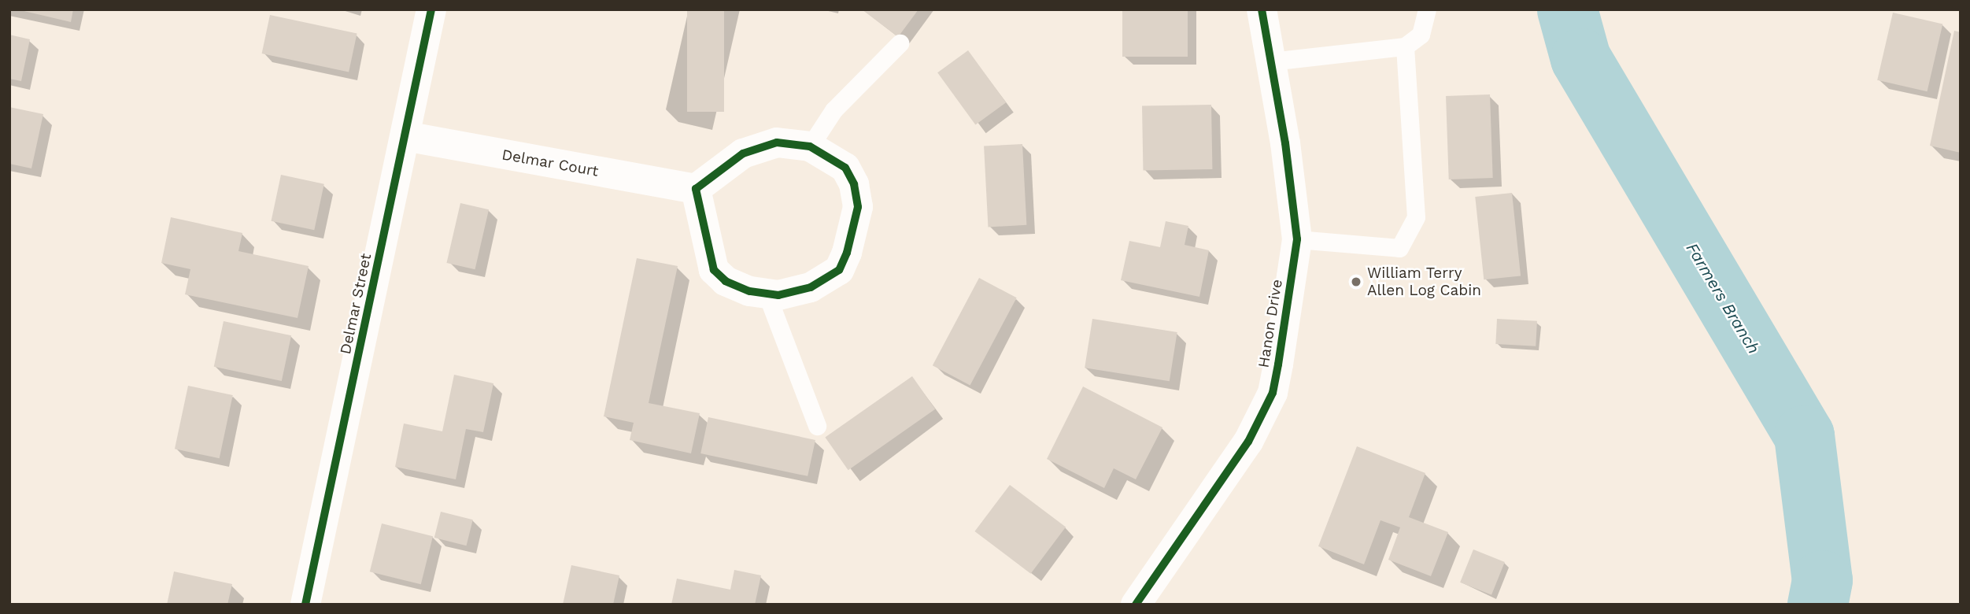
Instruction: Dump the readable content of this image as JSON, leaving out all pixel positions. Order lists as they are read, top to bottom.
{
  "streets": {
    "street": ["Delmar Court", "Delmar Street", "Hanon Drive"]
  },
  "crossings": [
    ["Delmar Court", "Delmar Street"]
  ],
  "water": ["Farmers Branch"],
  "places": ["William Terry Allen Log Cabin"]
}
